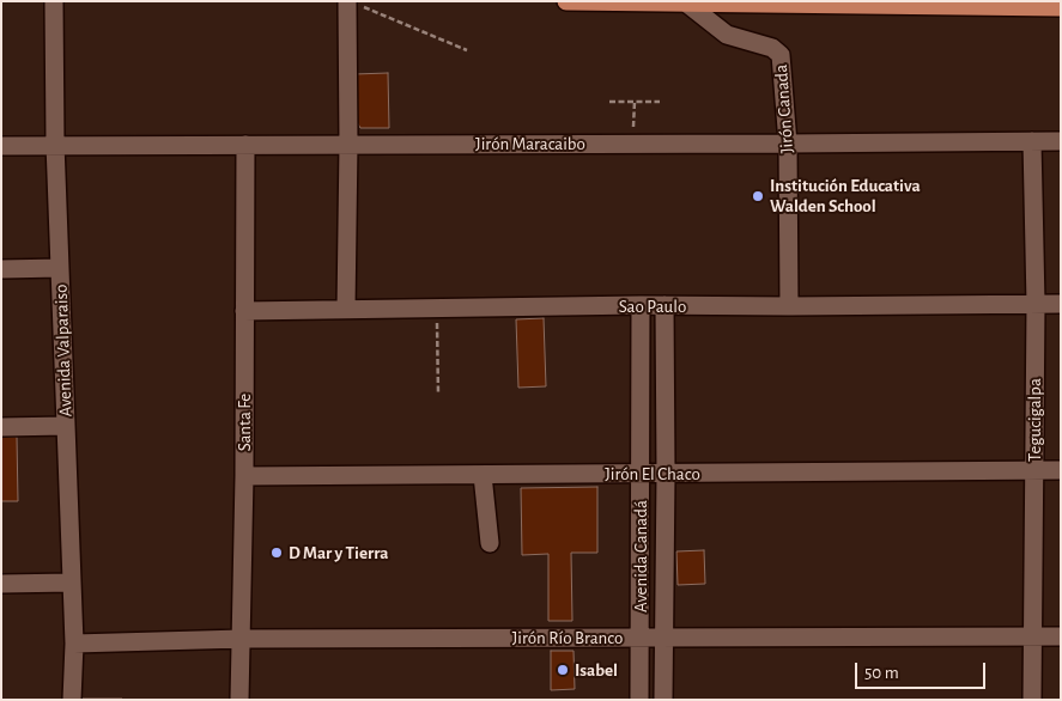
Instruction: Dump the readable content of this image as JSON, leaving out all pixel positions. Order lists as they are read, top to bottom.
{
  "streets": {
    "street": [
      "Jirón Canada",
      "Jirón Maracaibo",
      "Sao Paulo",
      "Avenida Valparaiso",
      "Tegucigalpa",
      "Santa Fe",
      "Jirón El Chaco",
      "Avenida Canadá",
      "Jirón Río Branco"
    ]
  },
  "crossings": [
    ["Jirón Canada", "Jirón Maracaibo"],
    ["Jirón Canada", "Sao Paulo"],
    ["Jirón Maracaibo", "Avenida Valparaiso"],
    ["Jirón Maracaibo", "Tegucigalpa"],
    ["Jirón Maracaibo", "Santa Fe"],
    ["Sao Paulo", "Tegucigalpa"],
    ["Sao Paulo", "Santa Fe"],
    ["Sao Paulo", "Avenida Canadá"],
    ["Avenida Valparaiso", "Jirón Río Branco"],
    ["Tegucigalpa", "Jirón El Chaco"],
    ["Tegucigalpa", "Jirón Río Branco"],
    ["Santa Fe", "Jirón El Chaco"],
    ["Santa Fe", "Jirón Río Branco"],
    ["Jirón El Chaco", "Avenida Canadá"],
    ["Avenida Canadá", "Jirón Río Branco"]
  ],
  "places": ["Institución Educativa Walden School", "D Mar y Tierra", "Isabel"],
  "scale_bar": "50 m"
}
